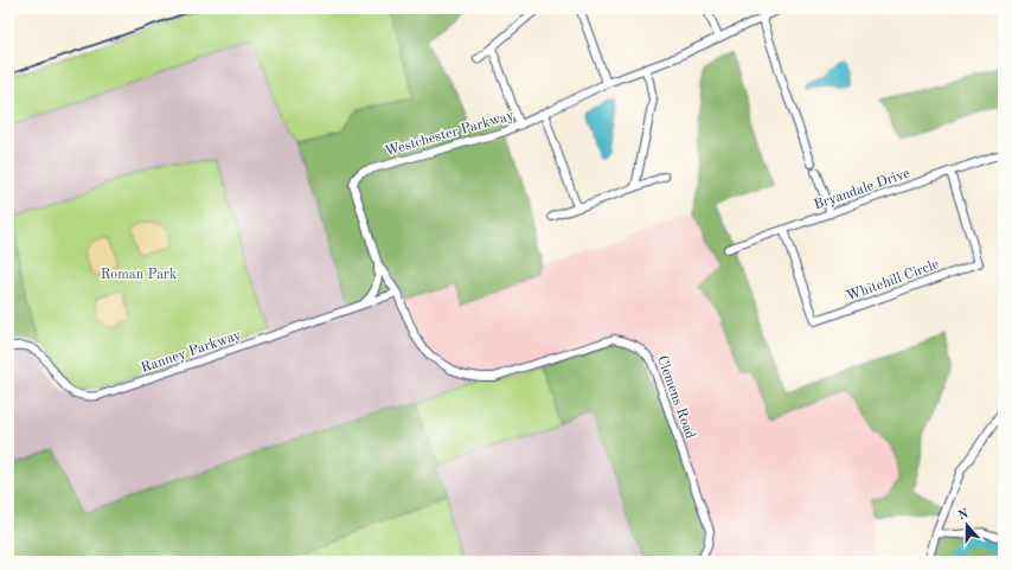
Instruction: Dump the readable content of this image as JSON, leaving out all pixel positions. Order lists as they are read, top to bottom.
{
  "streets": {
    "street": [
      "Westchester Parkway",
      "Bryandale Drive",
      "Whitehill Circle",
      "Ranney Parkway",
      "Clemens Road"
    ]
  },
  "crossings": [
    ["Westchester Parkway", "Ranney Parkway"],
    ["Westchester Parkway", "Clemens Road"],
    ["Bryandale Drive", "Whitehill Circle"]
  ],
  "parks": ["Roman Park"],
  "north": "top"
}
